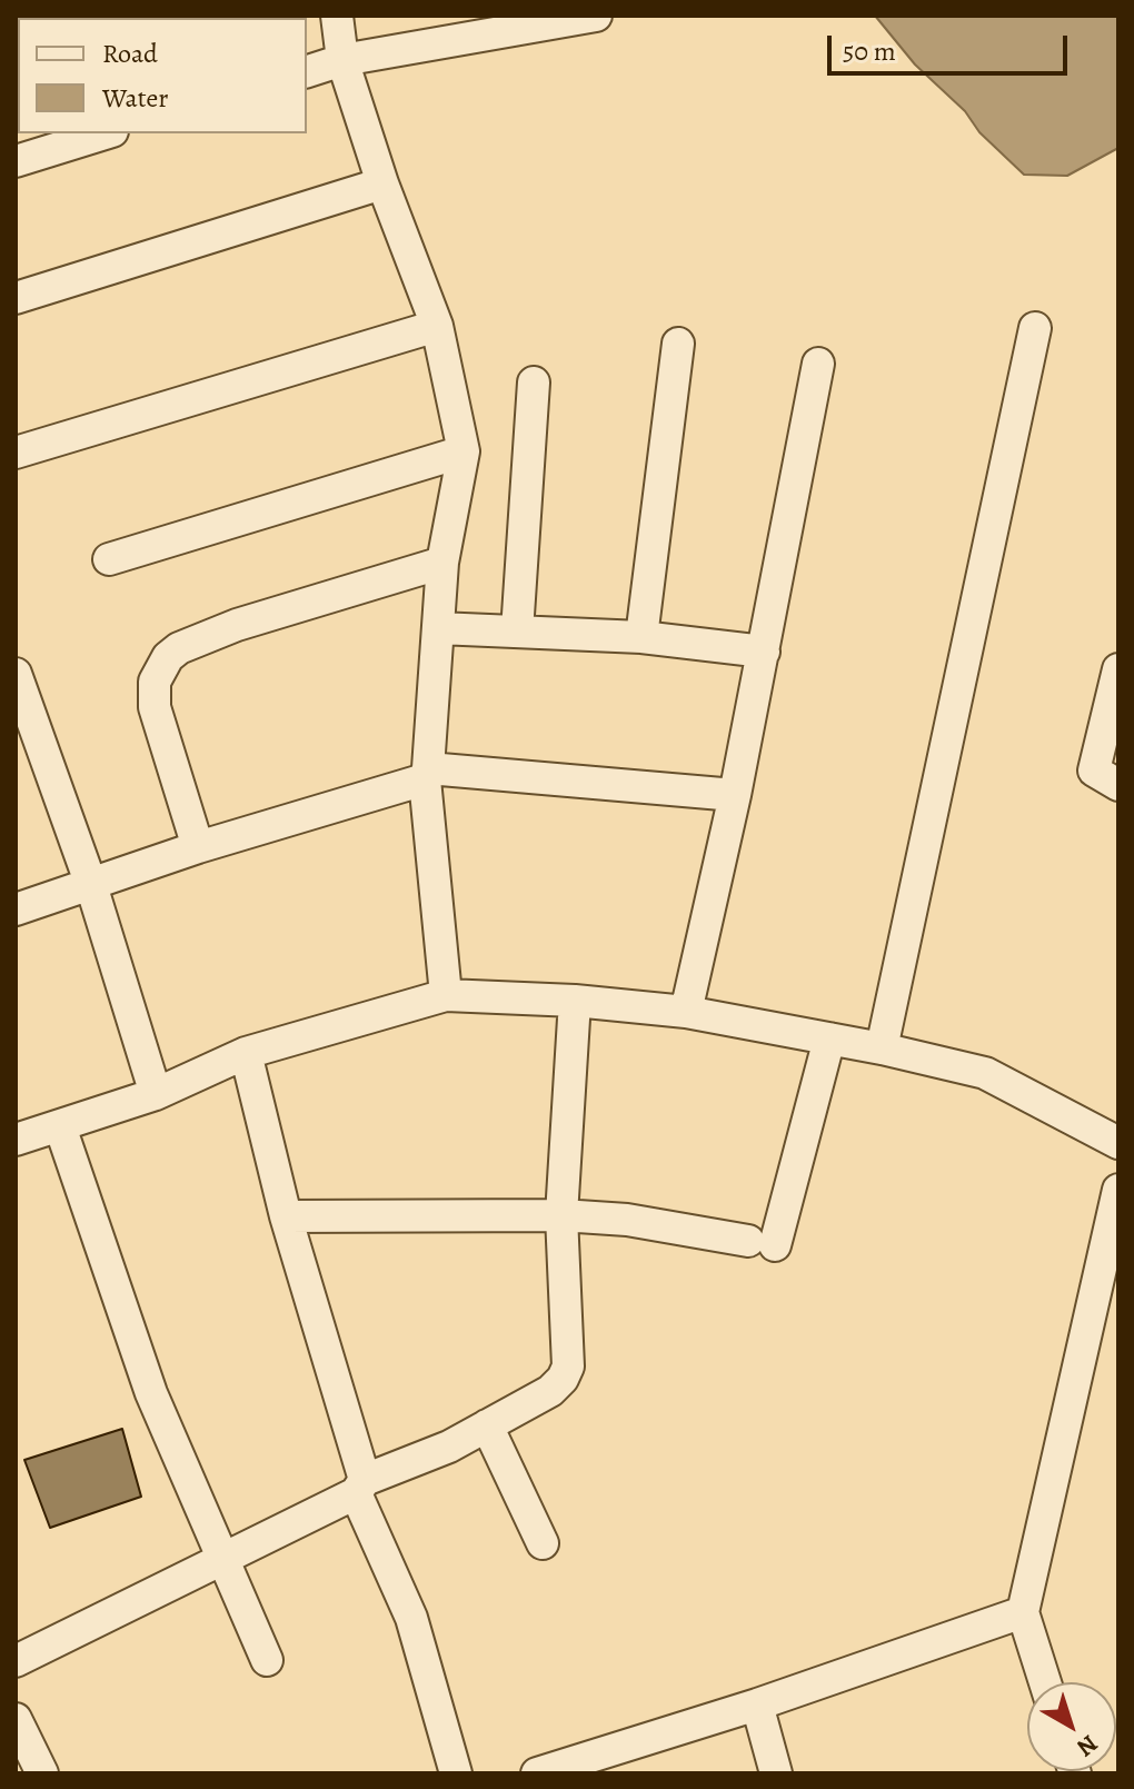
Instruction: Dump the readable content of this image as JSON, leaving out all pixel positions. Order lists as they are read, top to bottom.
{
  "legend": ["Road", "Water"],
  "scale_bar": "50 m",
  "north": "bottom right"
}
